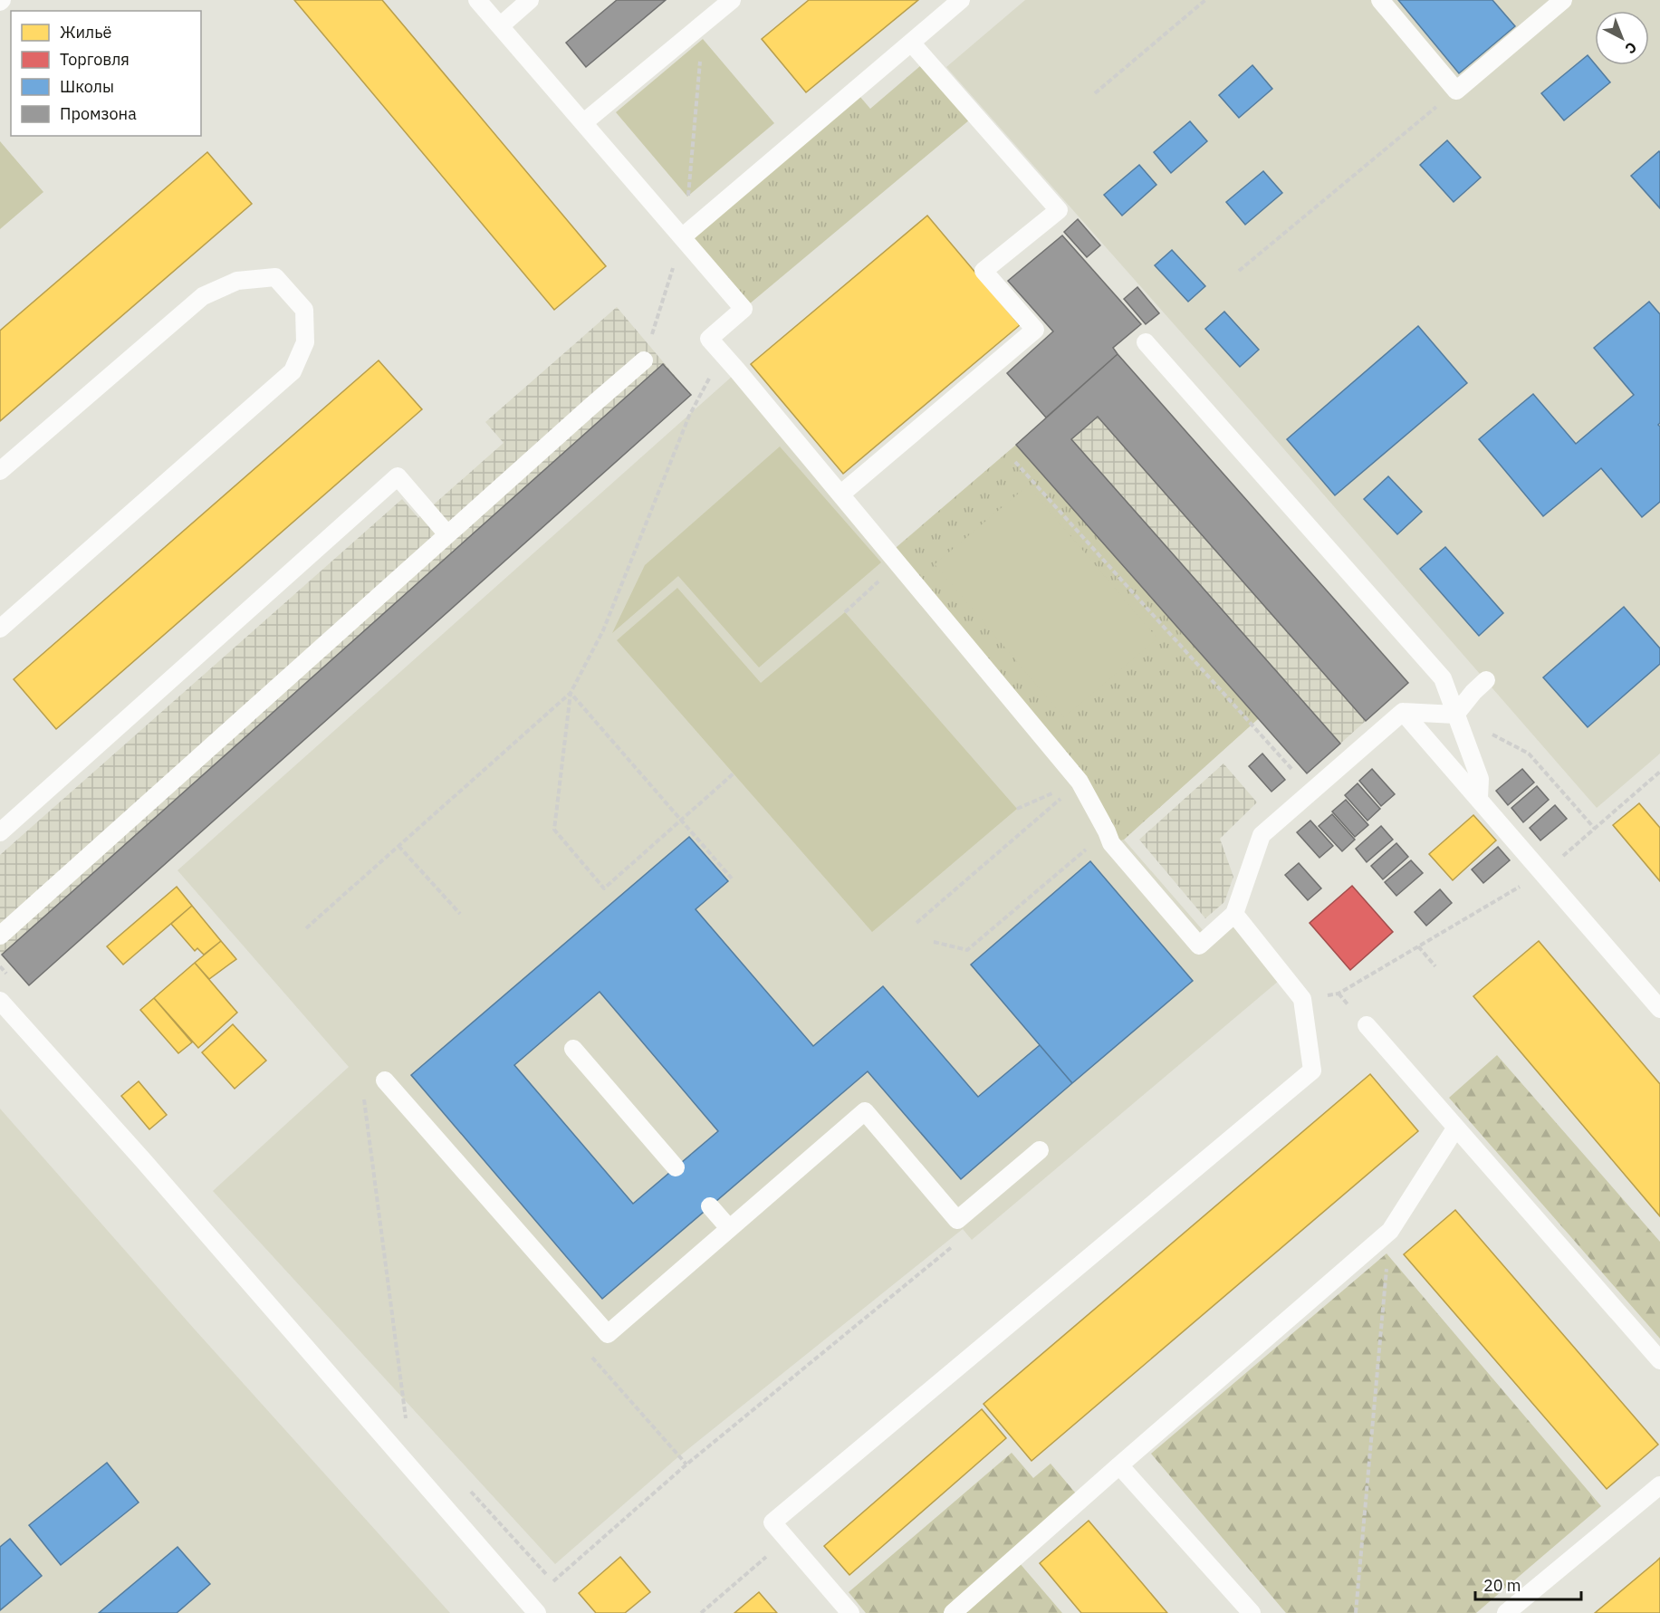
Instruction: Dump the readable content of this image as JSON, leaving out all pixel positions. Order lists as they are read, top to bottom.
{
  "legend": [
    "Жильё",
    "Торговля",
    "Школы",
    "Промзона"
  ],
  "scale_bar": "20 m",
  "north": "bottom right"
}
